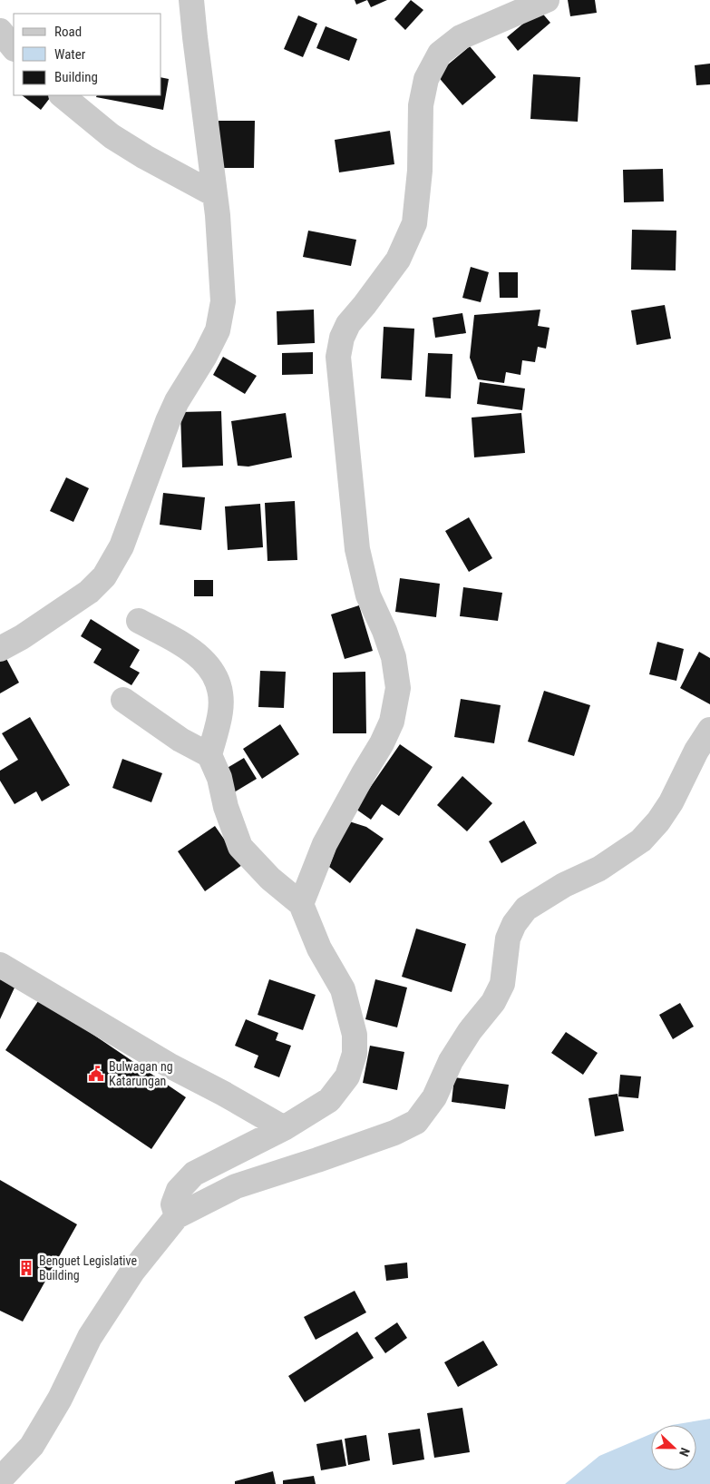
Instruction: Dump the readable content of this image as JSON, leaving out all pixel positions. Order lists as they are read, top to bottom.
{
  "places": {
    "public building": ["Bulwagan ng Katarungan"],
    "building": ["Benguet Legislative Building"]
  },
  "legend": ["Road", "Water", "Building"],
  "north": "right"
}
